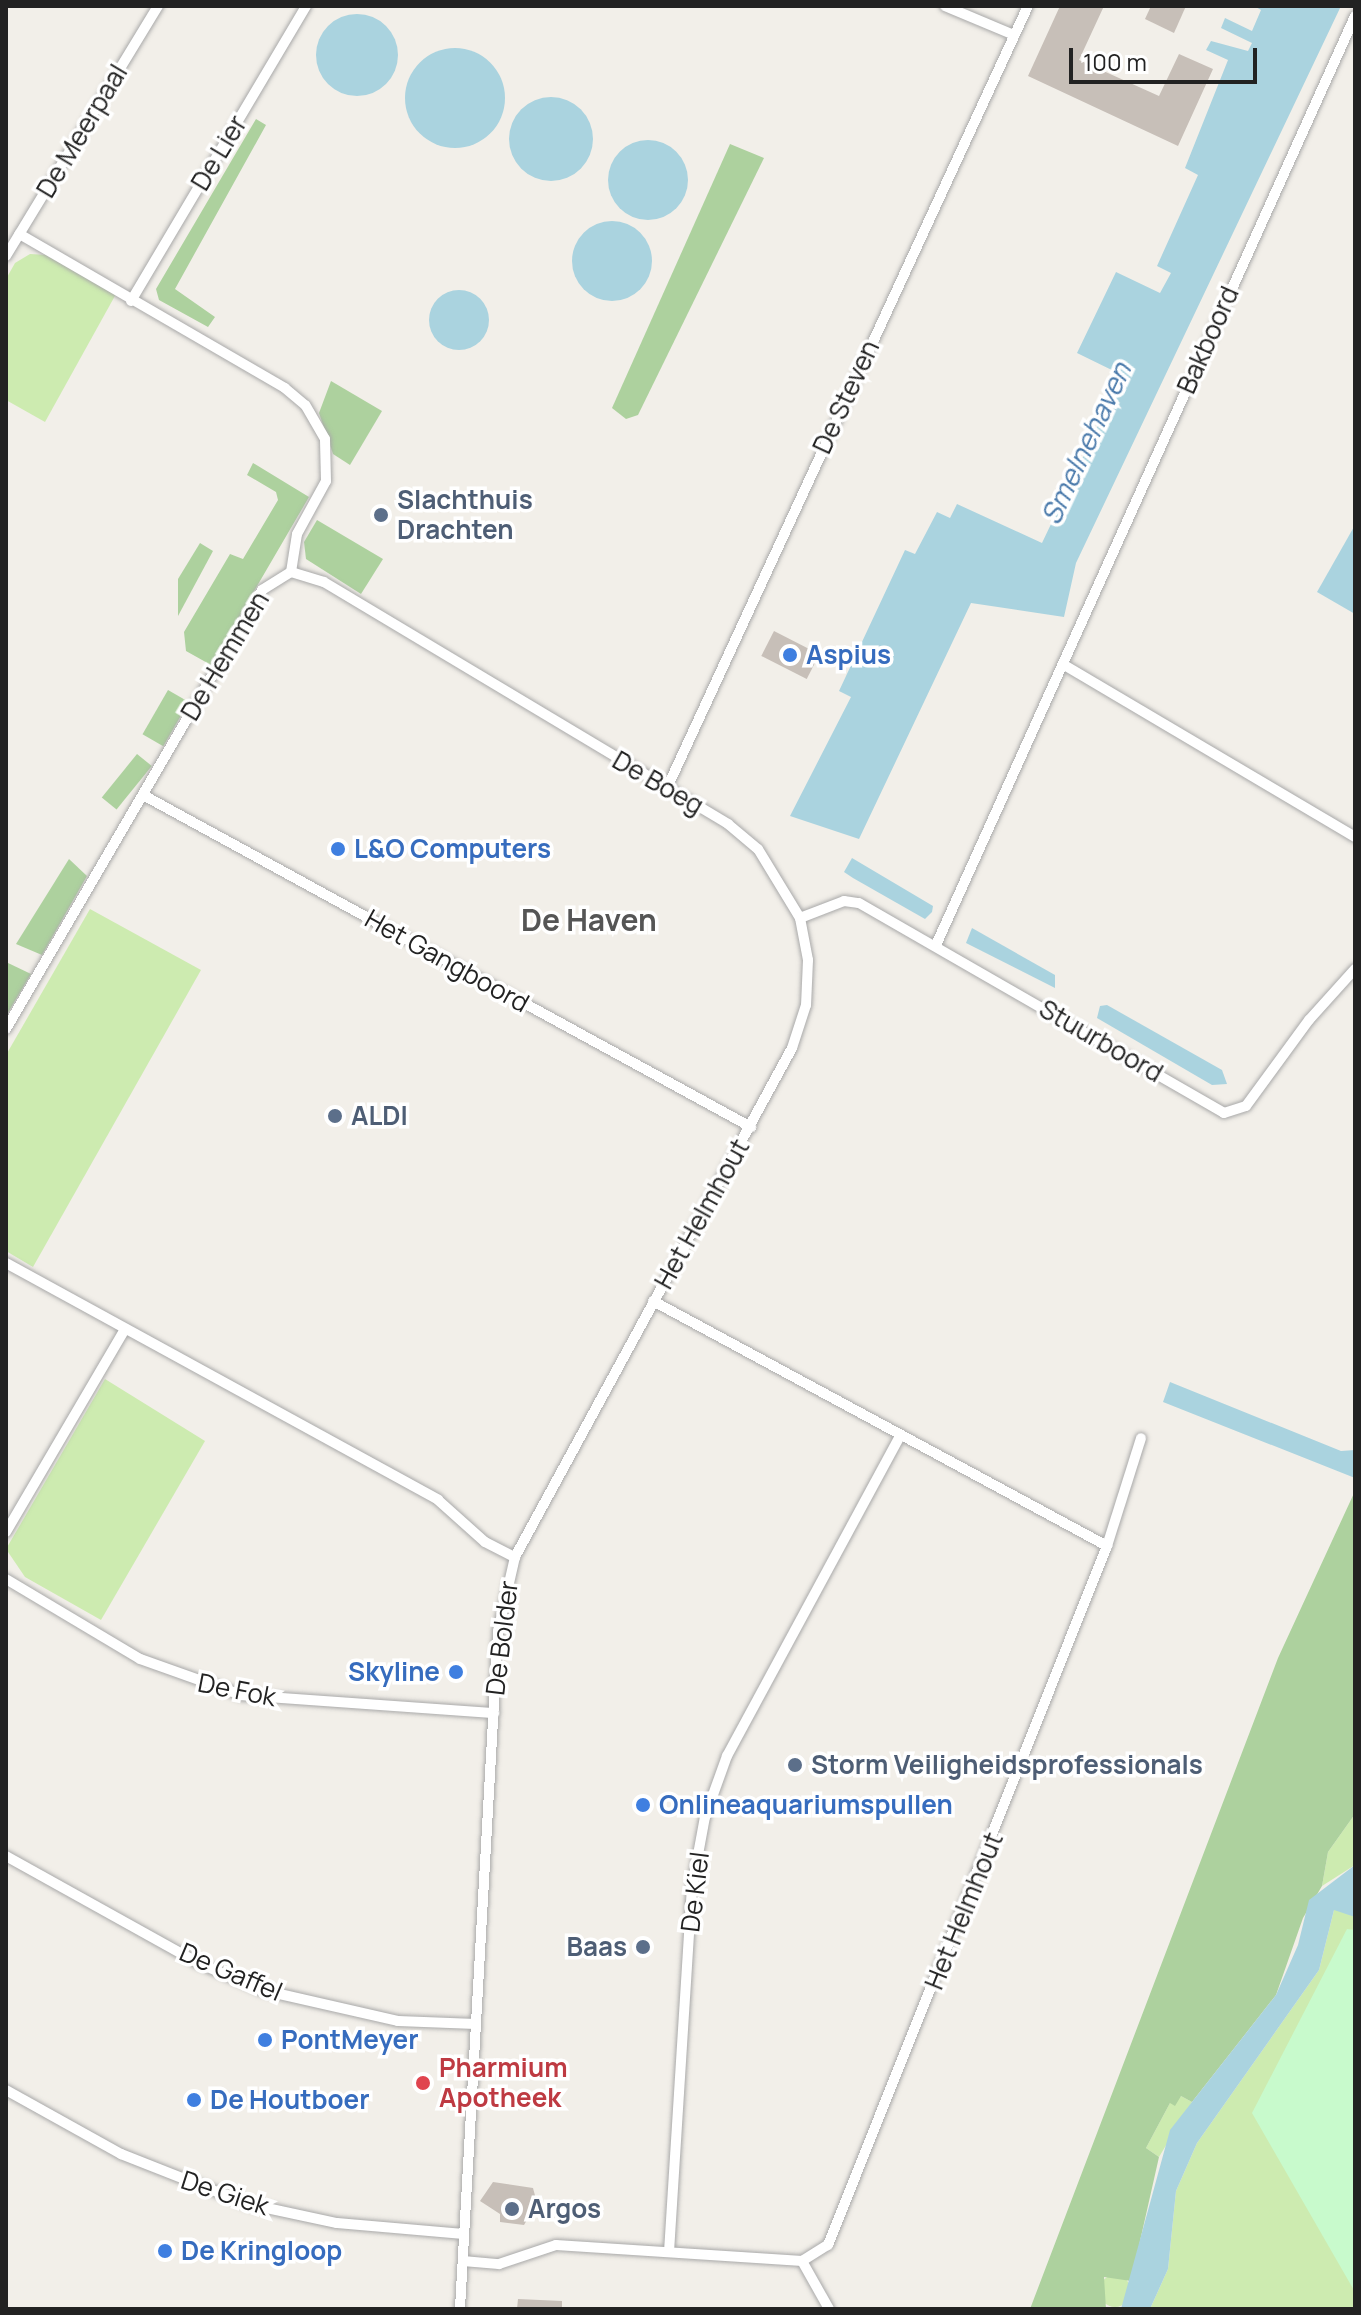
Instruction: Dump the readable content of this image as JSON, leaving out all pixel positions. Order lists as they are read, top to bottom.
{
  "streets": {
    "street": [
      "De Meerpaal",
      "De Lier",
      "Bakboord",
      "De Steven",
      "De Hemmen",
      "De Boeg",
      "Het Gangboord",
      "Stuurboord",
      "Het Helmhout",
      "De Bolder",
      "De Fok",
      "De Kiel",
      "De Gaffel",
      "De Giek"
    ]
  },
  "crossings": [
    ["De Meerpaal", "De Hemmen"],
    ["De Lier", "De Hemmen"],
    ["Bakboord", "Stuurboord"],
    ["De Steven", "De Boeg"],
    ["De Hemmen", "De Boeg"],
    ["De Hemmen", "Het Gangboord"],
    ["De Boeg", "Het Gangboord"],
    ["De Boeg", "Stuurboord"],
    ["De Boeg", "Het Helmhout"],
    ["Het Gangboord", "Het Helmhout"],
    ["Het Helmhout", "De Bolder"],
    ["Het Helmhout", "De Kiel"],
    ["De Bolder", "De Fok"],
    ["De Bolder", "De Gaffel"],
    ["De Bolder", "De Giek"]
  ],
  "districts": ["De Haven"],
  "water": ["Smelnehaven"],
  "places": [
    "Slachthuis Drachten",
    "Aspius",
    "L&O Computers",
    "ALDI",
    "Skyline",
    "Storm Veiligheidsprofessionals",
    "Onlineaquariumspullen",
    "Baas",
    "PontMeyer",
    "Pharmium Apotheek",
    "De Houtboer",
    "Argos",
    "De Kringloop"
  ],
  "scale_bar": "100 m"
}
